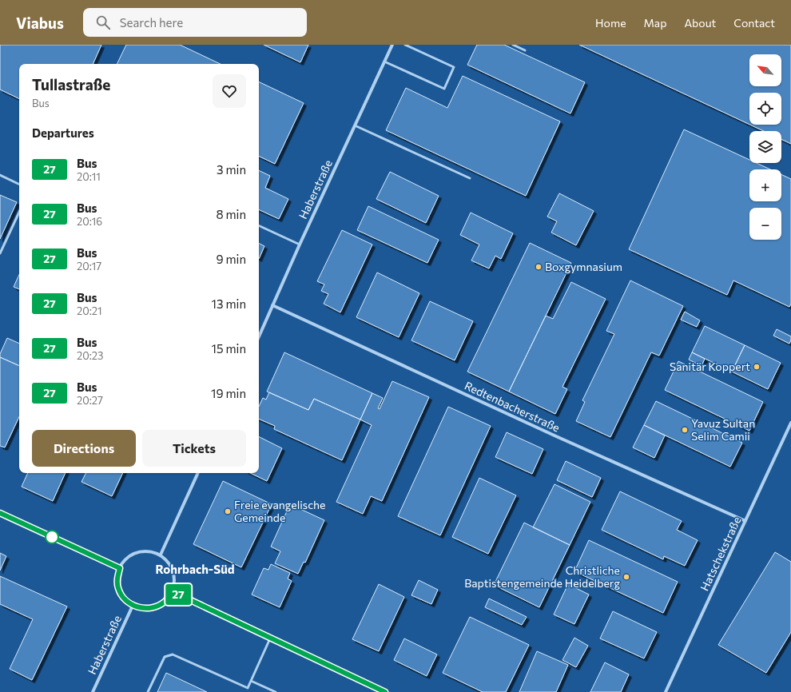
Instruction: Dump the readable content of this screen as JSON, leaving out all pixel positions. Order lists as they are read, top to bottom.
{
  "streets": {
    "street": ["Haberstraße", "Redtenbacherstraße", "Hatschekstraße"]
  },
  "crossings": [
    ["Haberstraße", "Redtenbacherstraße"],
    ["Redtenbacherstraße", "Hatschekstraße"]
  ],
  "districts": ["Rohrbach-Süd"],
  "places": [
    "Boxgymnasium",
    "Sanitär Koppert",
    "Yavuz Sultan Selim Camii",
    "Freie evangelische Gemeinde",
    "Christliche Baptistengemeinde Heidelberg"
  ],
  "lines": ["bus line 27"],
  "north": "top left",
  "page": {
    "header": "Viabus",
    "search": "Search here",
    "nav": [
      "Home",
      "Map",
      "About",
      "Contact"
    ],
    "on_map": "27",
    "map_buttons": ["+", "−"],
    "heading": [
      ["Tullastraße", "Bus"],
      "Departures"
    ],
    "list": [
      {
        "mark": "27",
        "name": "Bus",
        "note": "20:11",
        "value": "3 min"
      },
      {
        "mark": "27",
        "name": "Bus",
        "note": "20:16",
        "value": "8 min"
      },
      {
        "mark": "27",
        "name": "Bus",
        "note": "20:17",
        "value": "9 min"
      },
      {
        "mark": "27",
        "name": "Bus",
        "note": "20:21",
        "value": "13 min"
      },
      {
        "mark": "27",
        "name": "Bus",
        "note": "20:23",
        "value": "15 min"
      },
      {
        "mark": "27",
        "name": "Bus",
        "note": "20:27",
        "value": "19 min"
      }
    ],
    "buttons": ["Directions", "Tickets"]
  }
}
